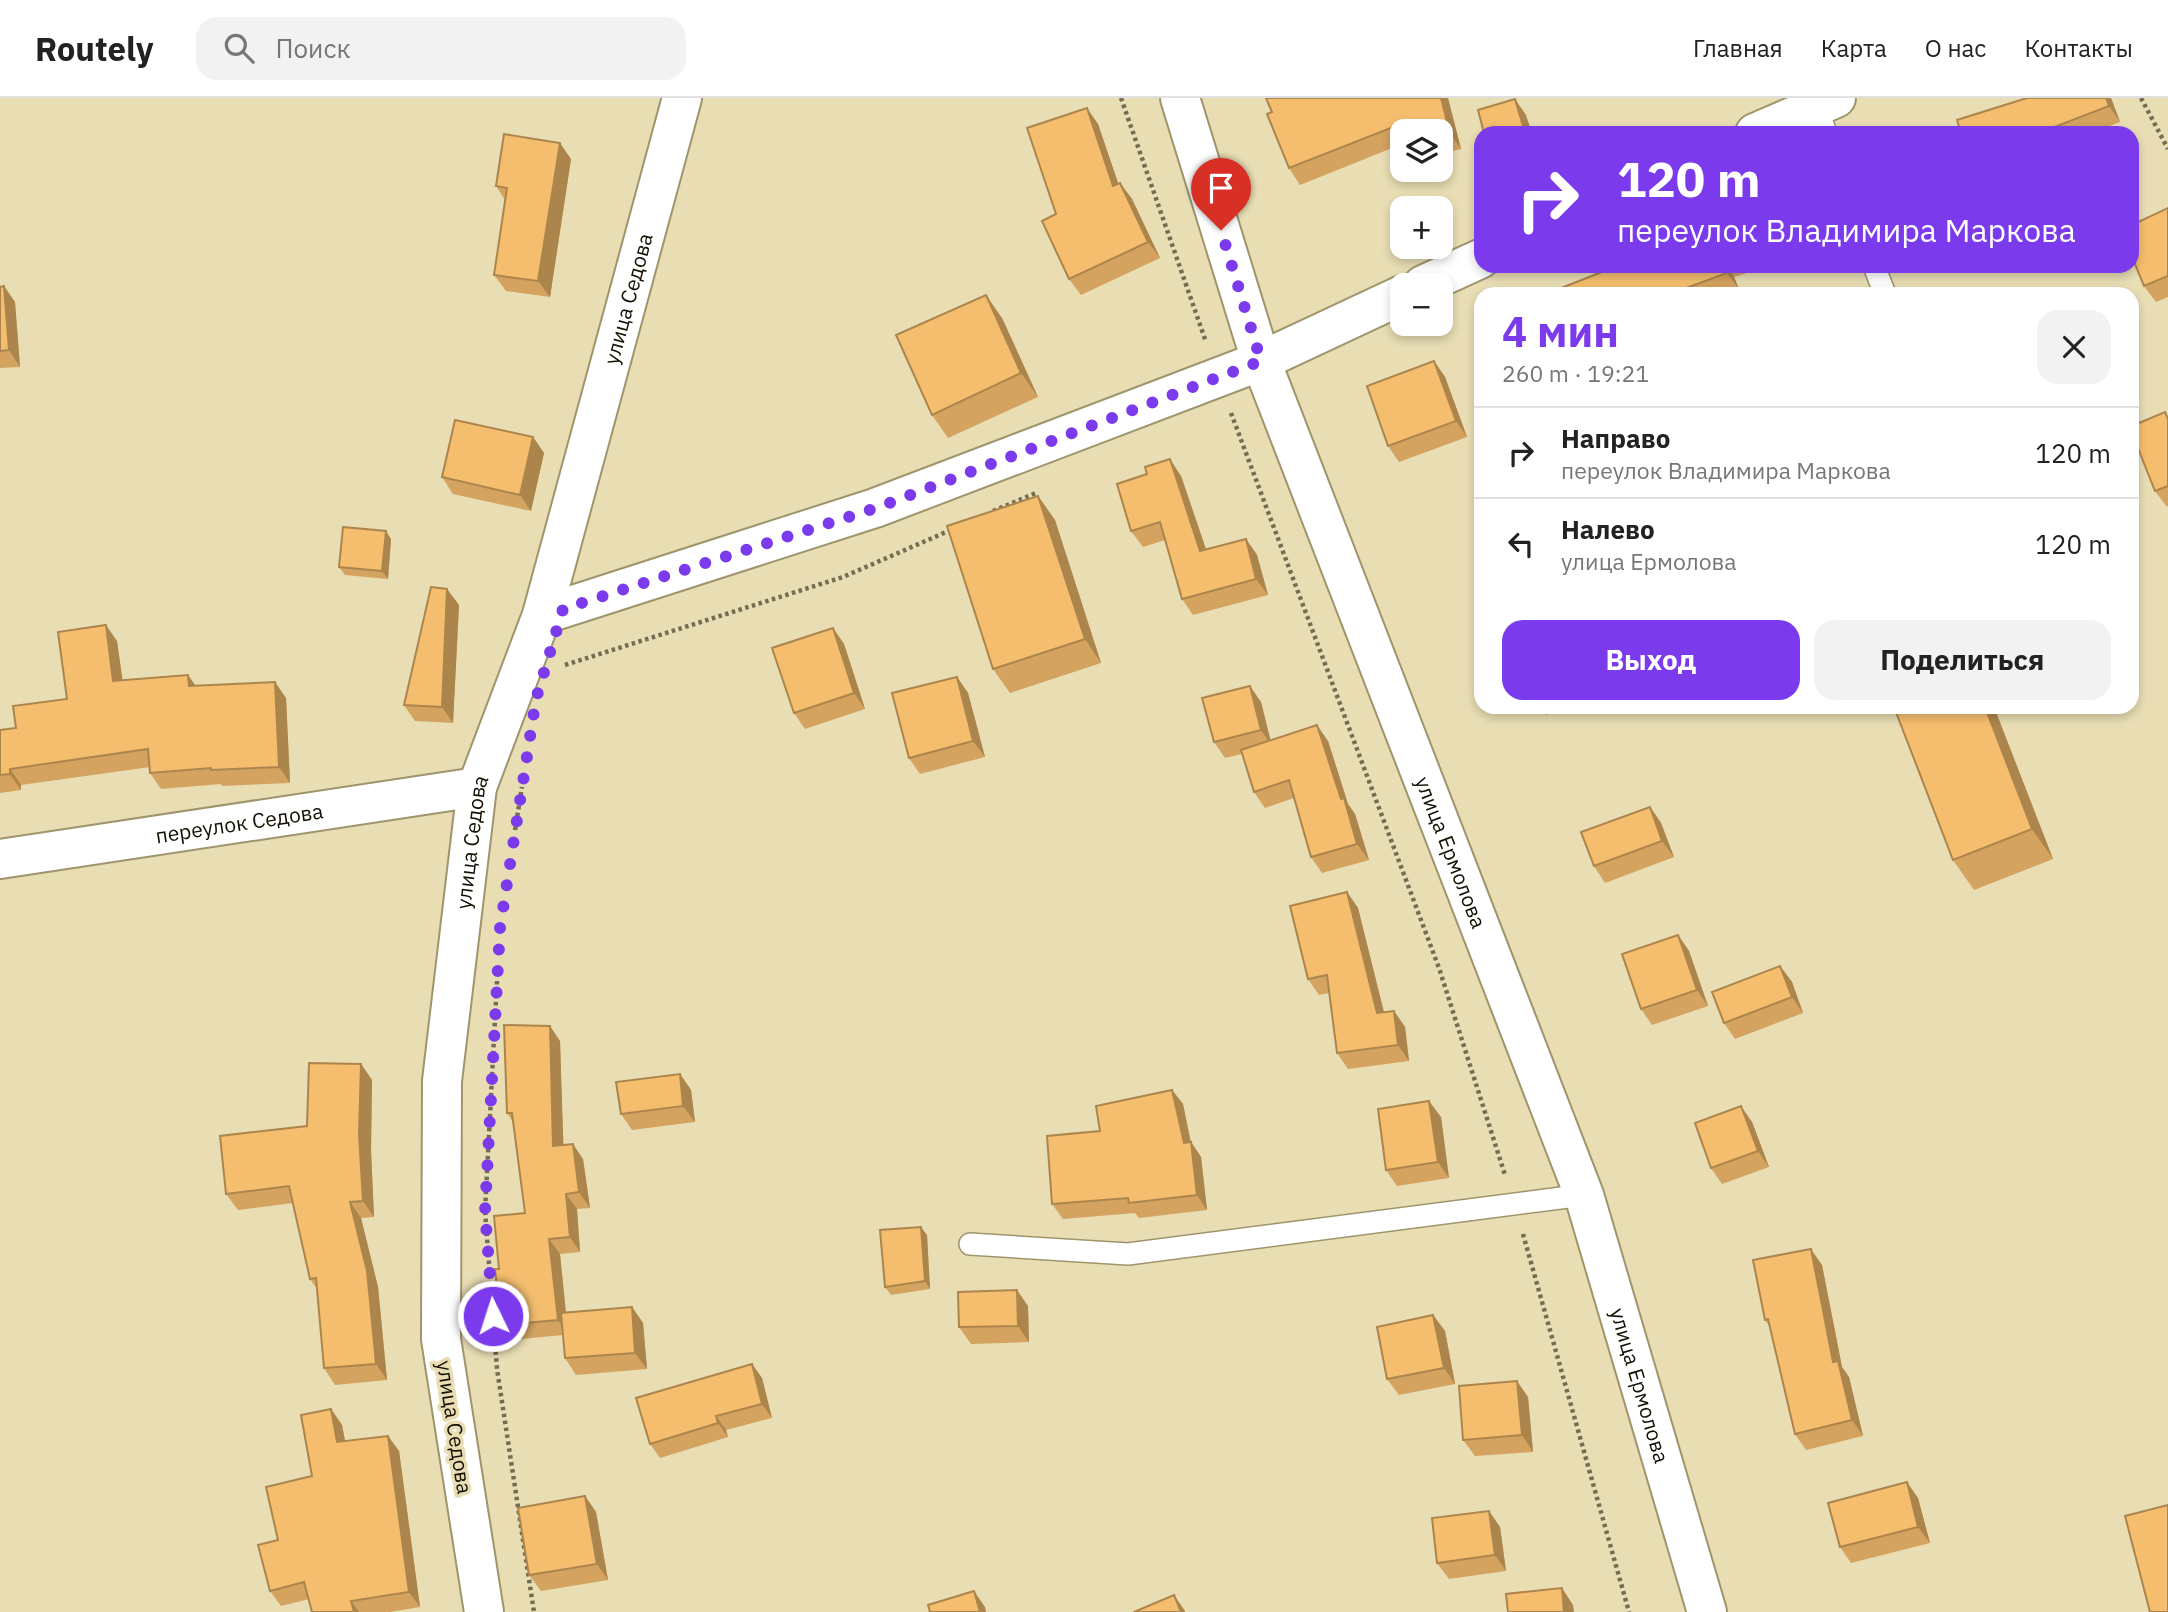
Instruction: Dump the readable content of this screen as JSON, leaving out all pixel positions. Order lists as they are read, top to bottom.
{
  "streets": {
    "street": ["улица Седова", "переулок Седова", "улица Ермолова"]
  },
  "crossings": [
    ["улица Седова", "переулок Седова"]
  ],
  "page": {
    "header": "Routely",
    "search": "Поиск",
    "nav": [
      "Главная",
      "Карта",
      "О нас",
      "Контакты"
    ],
    "map_buttons": ["+", "−"],
    "turn": ["120 m", "переулок Владимира Маркова"],
    "heading": ["4 мин", "260 m · 19:21"],
    "list": [
      {
        "name": "Направо",
        "note": "переулок Владимира Маркова",
        "value": "120 m"
      },
      {
        "name": "Налево",
        "note": "улица Ермолова",
        "value": "120 m"
      }
    ],
    "buttons": ["Выход", "Поделиться"]
  }
}
